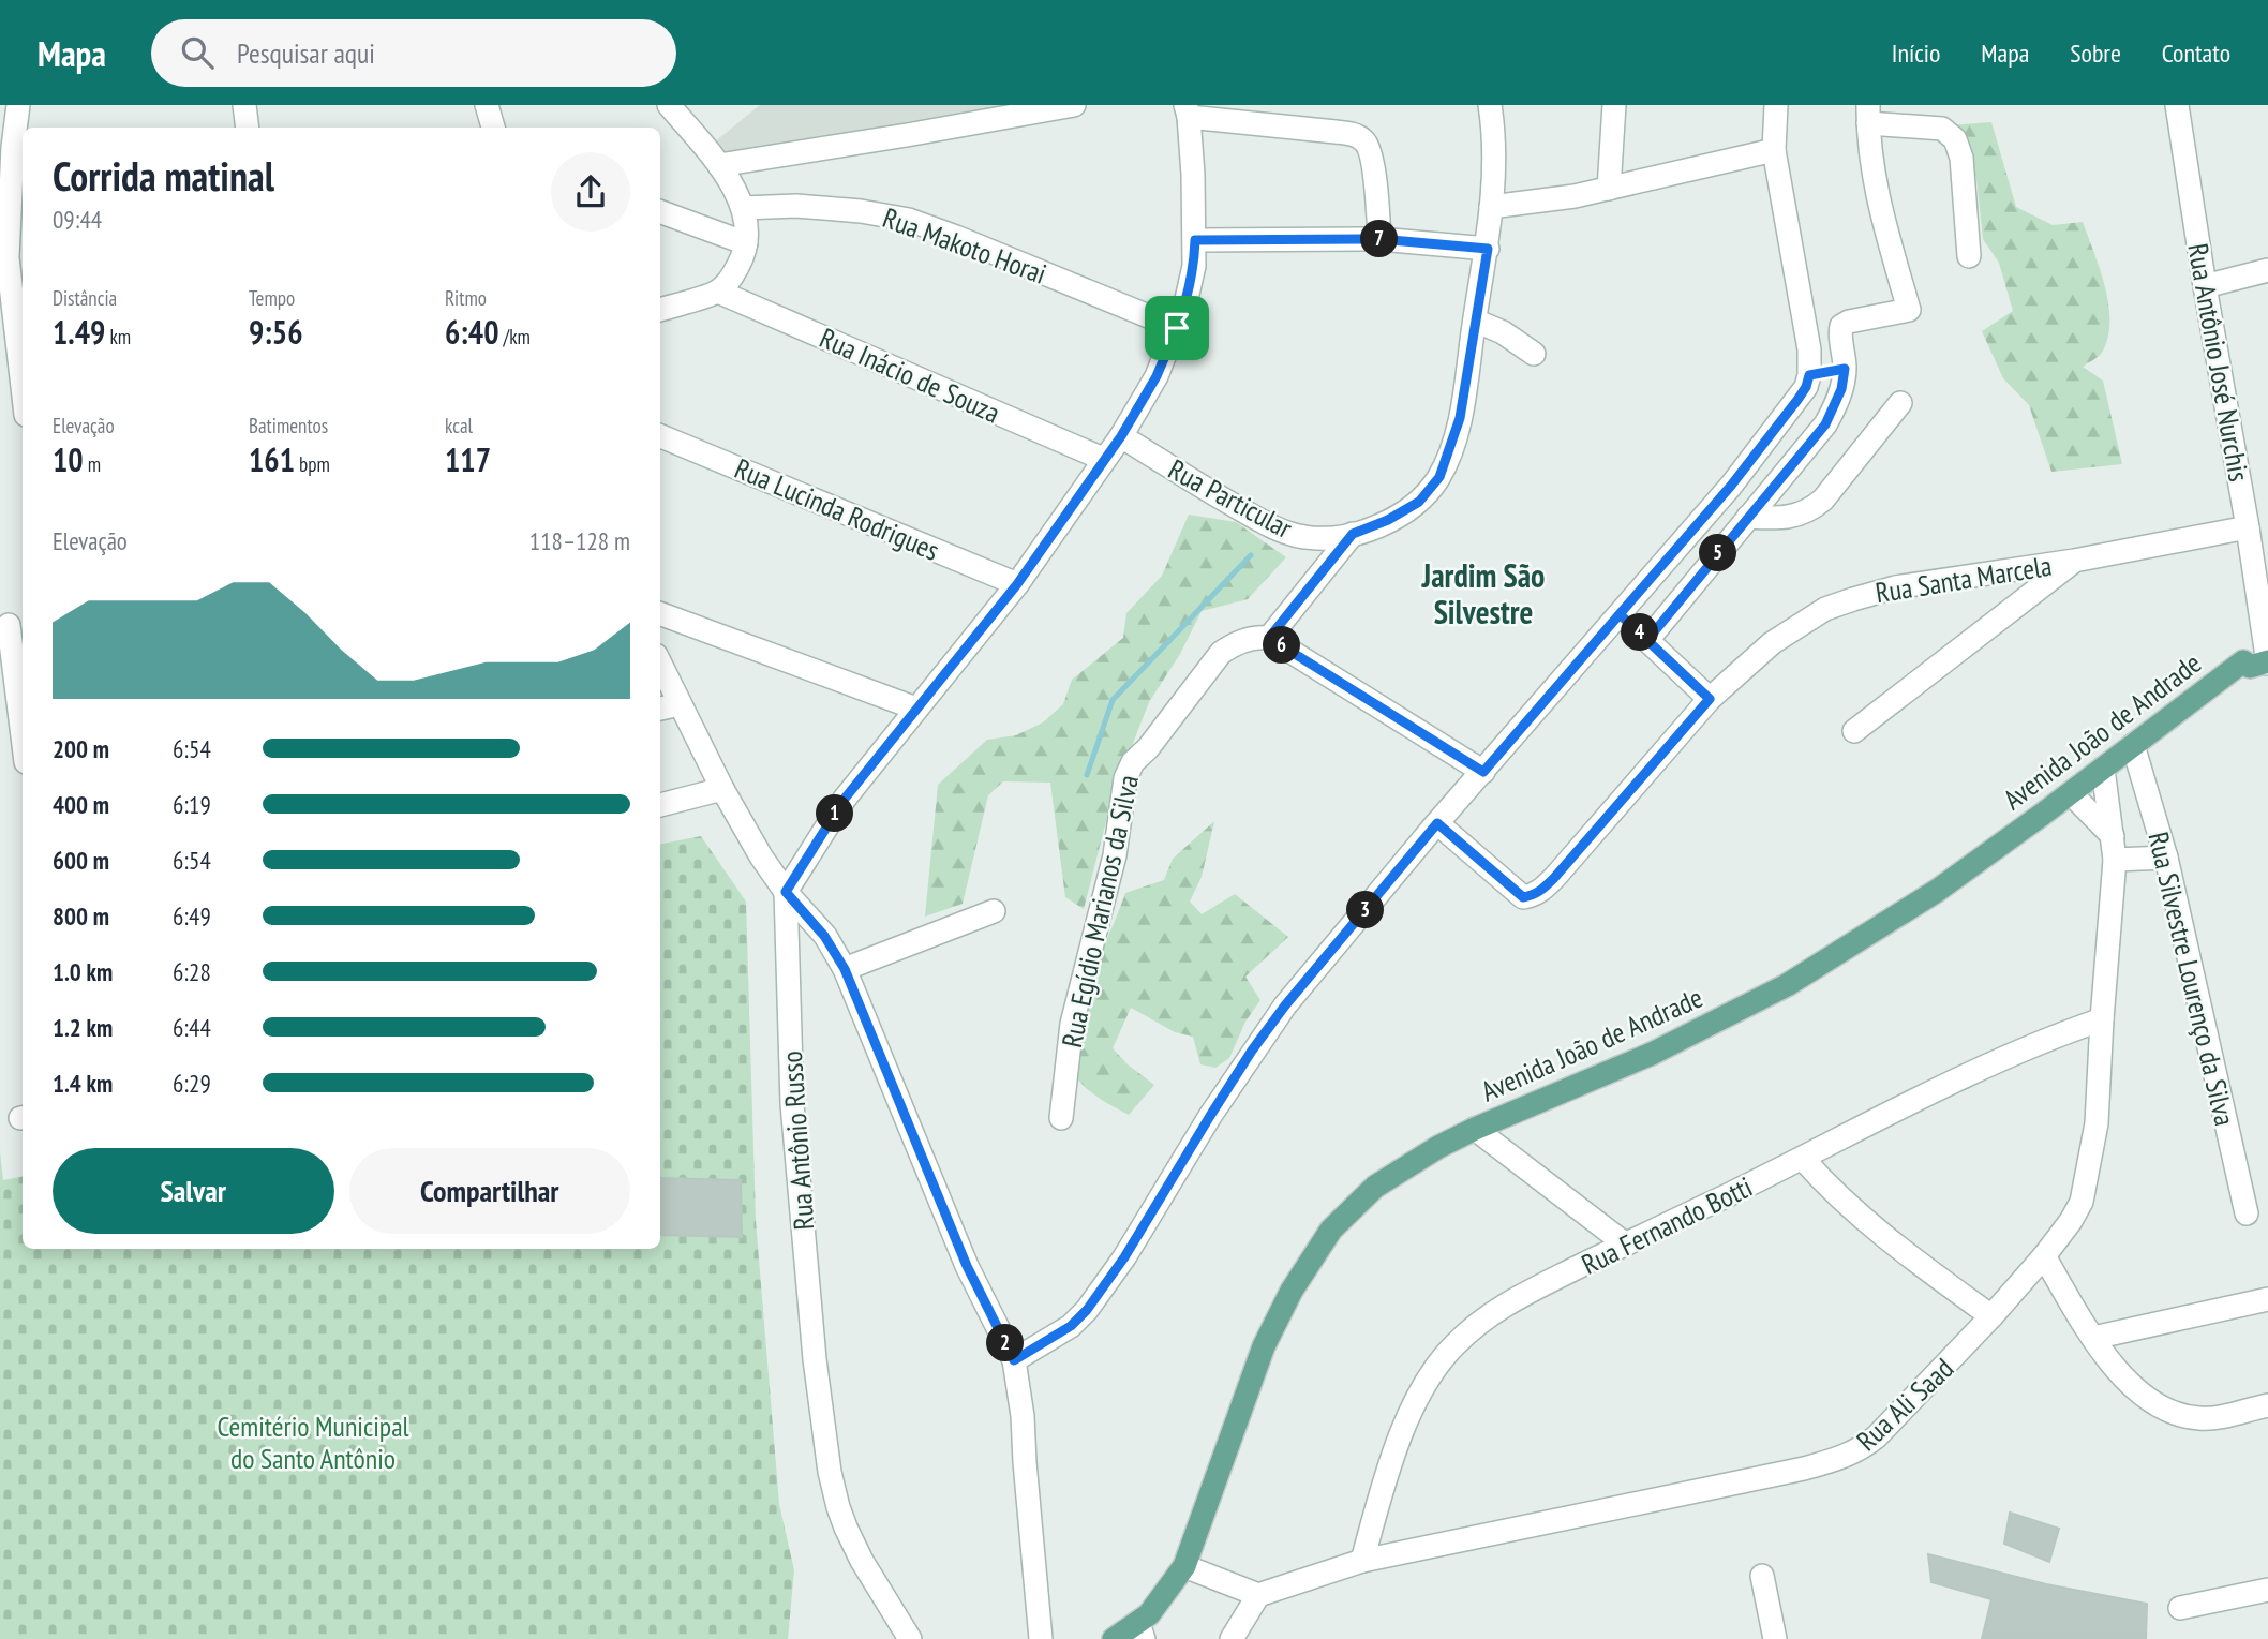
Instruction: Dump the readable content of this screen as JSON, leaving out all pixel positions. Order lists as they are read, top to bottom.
{
  "streets": {
    "main road": ["Avenida João de Andrade"],
    "street": [
      "Rua Makoto Horai",
      "Rua Antônio José Nurchis",
      "Rua Inácio de Souza",
      "Rua Particular",
      "Rua Lucinda Rodrigues",
      "Rua Santa Marcela",
      "Rua Egídio Marianos da Silva",
      "Rua Silvestre Lourenço da Silva",
      "Rua Antônio Russo",
      "Rua Fernando Botti",
      "Rua Ali Saad"
    ]
  },
  "crossings": [
    ["Rua Antônio José Nurchis", "Rua Santa Marcela"],
    ["Rua Antônio José Nurchis", "Avenida João de Andrade"],
    ["Avenida João de Andrade", "Rua Silvestre Lourenço da Silva"],
    ["Avenida João de Andrade", "Rua Ali Saad"],
    ["Rua Fernando Botti", "Rua Ali Saad"]
  ],
  "districts": ["Jardim São Silvestre"],
  "parks": ["Cemitério Municipal do Santo Antônio"],
  "page": {
    "header": "Mapa",
    "search": "Pesquisar aqui",
    "nav": [
      "Início",
      "Mapa",
      "Sobre",
      "Contato"
    ],
    "heading": ["Corrida matinal", "09:44"],
    "pins": [
      "7",
      "5",
      "4",
      "6",
      "1",
      "3",
      "2"
    ],
    "stats": [
      ["Distância", "1.49 km"],
      ["Tempo", "9:56"],
      ["Ritmo", "6:40 /km"],
      ["Elevação", "10 m"],
      ["Batimentos", "161 bpm"],
      ["kcal", "117"]
    ],
    "chart": ["Elevação", "118–128 m"],
    "list": [
      {
        "name": "200 m",
        "note": "6:54"
      },
      {
        "name": "400 m",
        "note": "6:19"
      },
      {
        "name": "600 m",
        "note": "6:54"
      },
      {
        "name": "800 m",
        "note": "6:49"
      },
      {
        "name": "1.0 km",
        "note": "6:28"
      },
      {
        "name": "1.2 km",
        "note": "6:44"
      },
      {
        "name": "1.4 km",
        "note": "6:29"
      }
    ],
    "buttons": ["Salvar", "Compartilhar"]
  }
}
